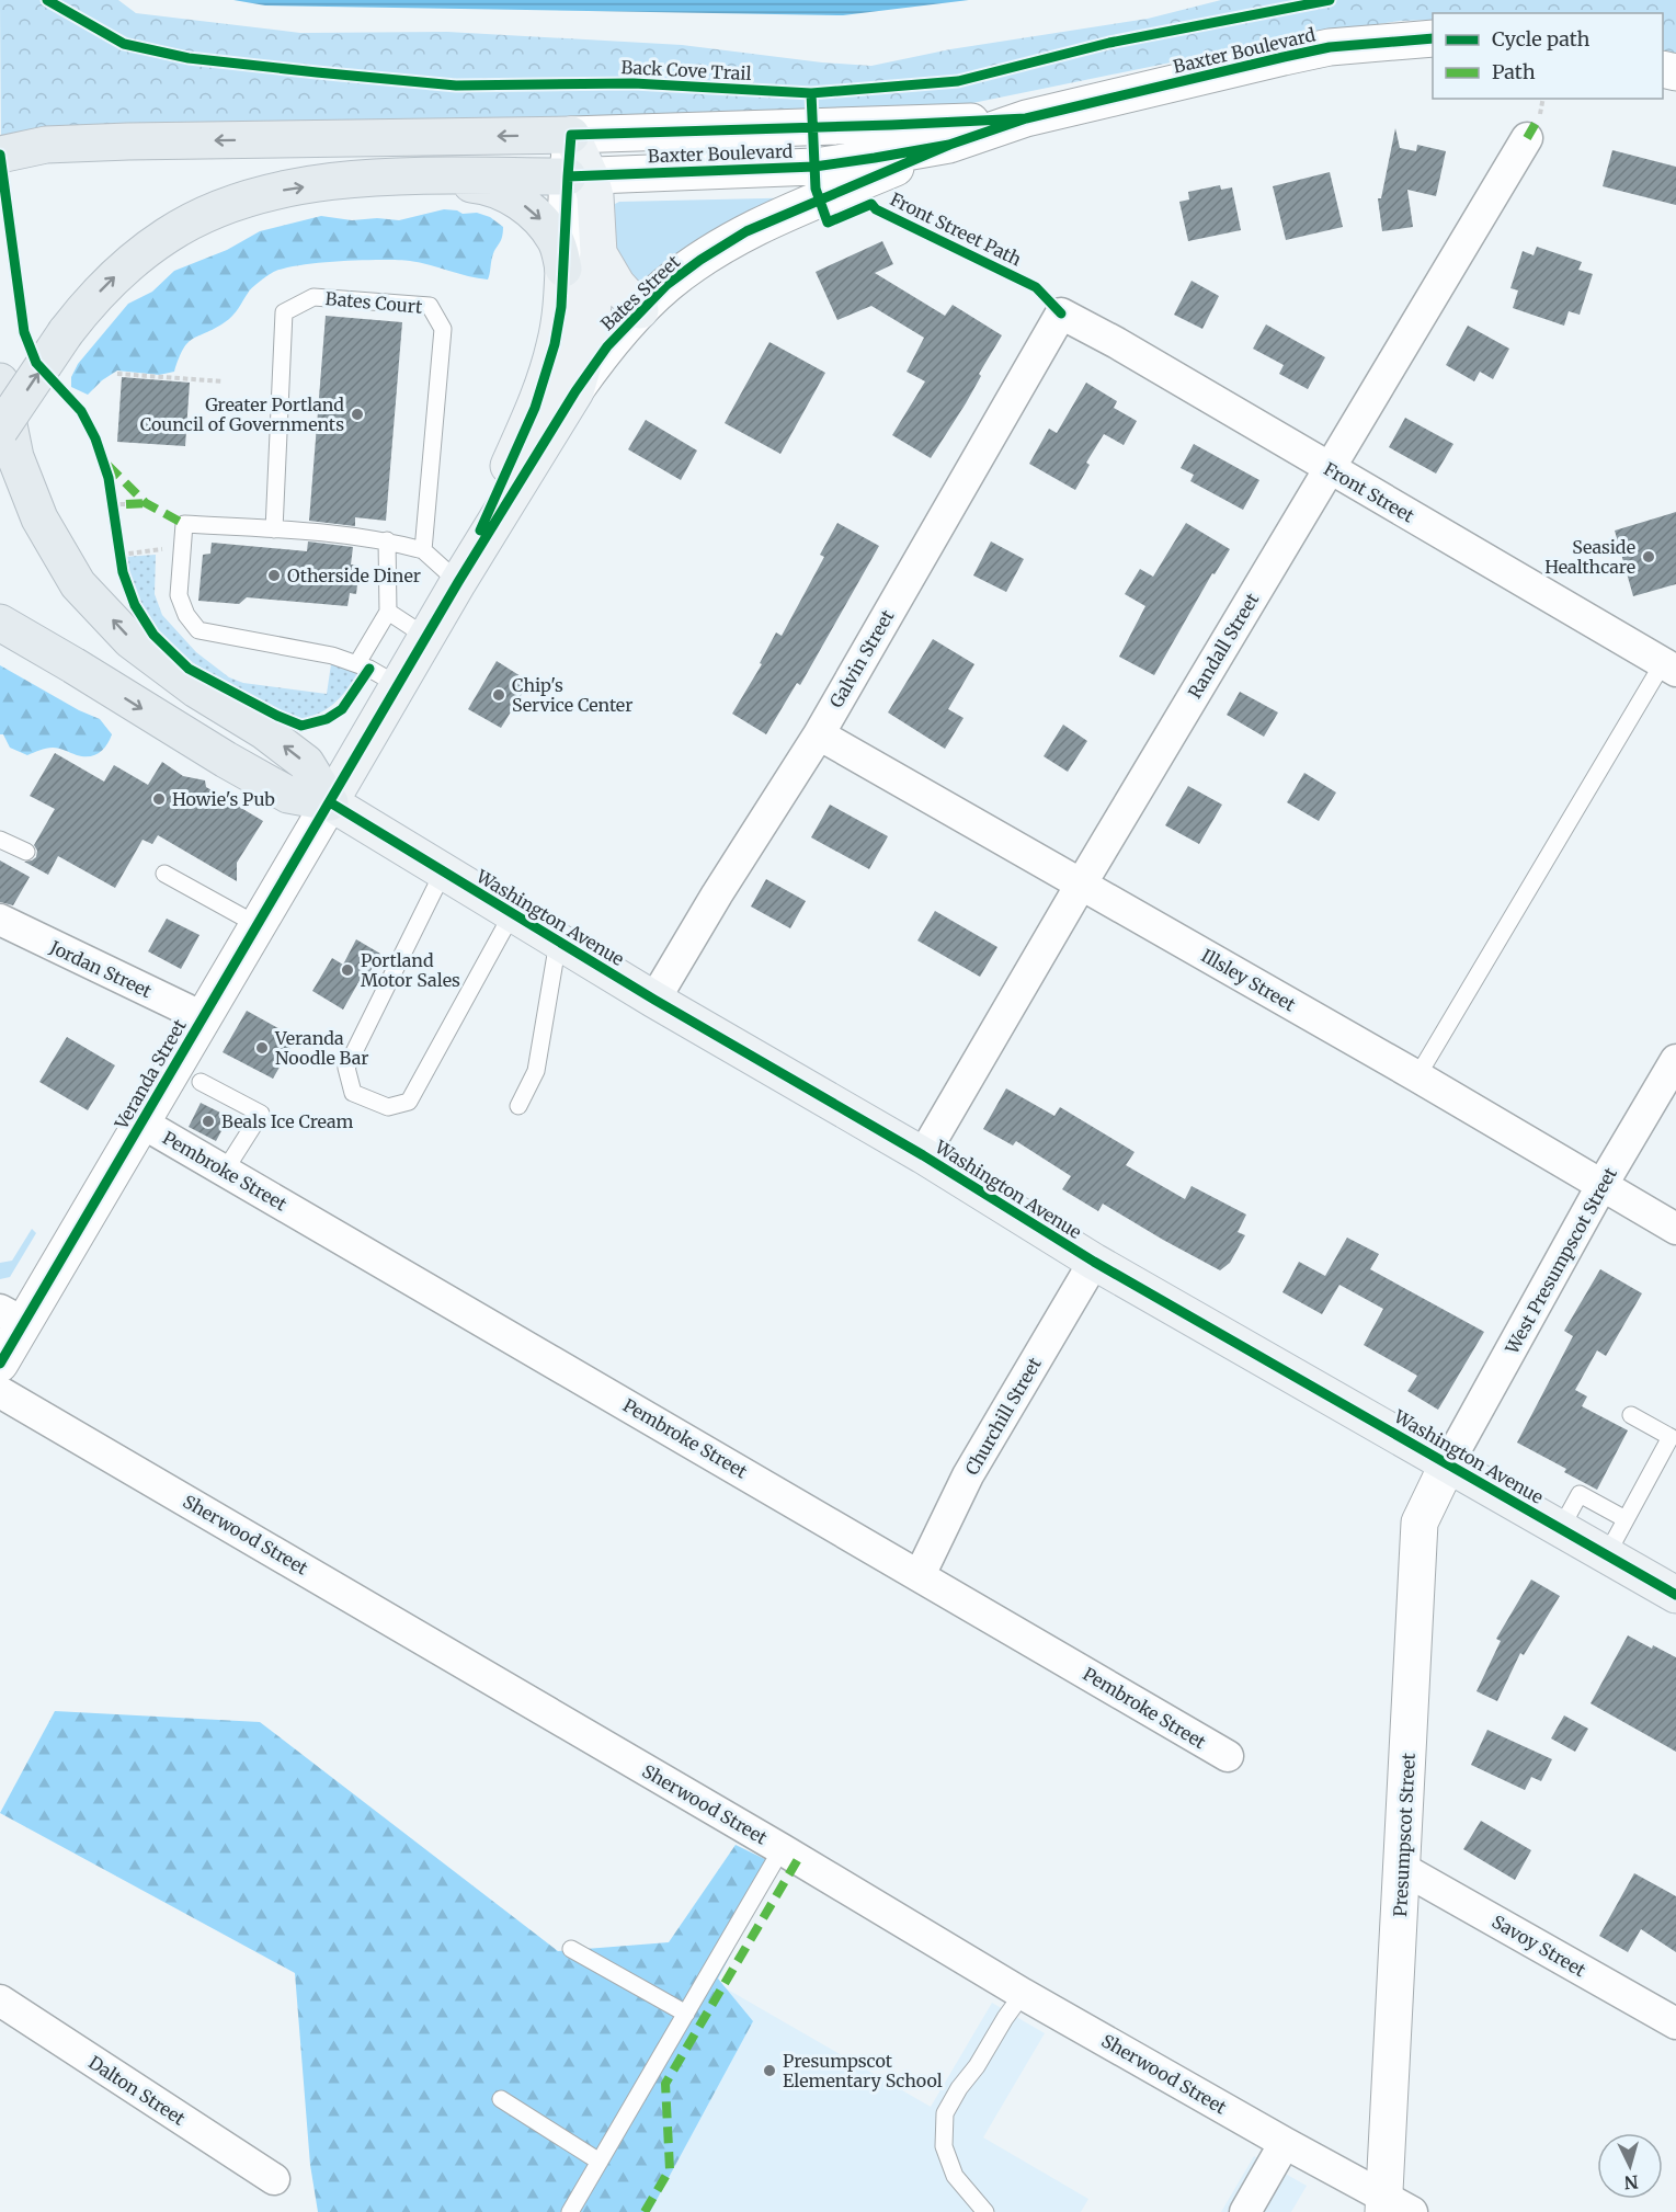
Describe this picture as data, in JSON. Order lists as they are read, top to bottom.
{
  "streets": {
    "main road": ["Bates Street", "Washington Avenue"],
    "street": [
      "Baxter Boulevard",
      "Front Street",
      "Randall Street",
      "Galvin Street",
      "Jordan Street",
      "Illsley Street",
      "Veranda Street",
      "Pembroke Street",
      "West Presumpscot Street",
      "Churchill Street",
      "Sherwood Street",
      "Presumpscot Street",
      "Savoy Street",
      "Dalton Street"
    ],
    "lane": ["Bates Court"],
    "cycle path": ["Back Cove Trail", "Front Street Path"]
  },
  "crossings": [
    ["Baxter Boulevard", "Bates Street"],
    ["Bates Street", "Washington Avenue"],
    ["Bates Street", "Veranda Street"],
    ["Front Street", "Randall Street"],
    ["Front Street", "Galvin Street"],
    ["Randall Street", "Washington Avenue"],
    ["Randall Street", "Illsley Street"],
    ["Galvin Street", "Washington Avenue"],
    ["Galvin Street", "Illsley Street"],
    ["Washington Avenue", "Veranda Street"],
    ["Washington Avenue", "West Presumpscot Street"],
    ["Washington Avenue", "Churchill Street"],
    ["Washington Avenue", "Presumpscot Street"],
    ["Jordan Street", "Veranda Street"],
    ["Illsley Street", "West Presumpscot Street"],
    ["Veranda Street", "Pembroke Street"],
    ["Pembroke Street", "Churchill Street"],
    ["West Presumpscot Street", "Presumpscot Street"],
    ["Sherwood Street", "Presumpscot Street"],
    ["Presumpscot Street", "Savoy Street"]
  ],
  "places": [
    "Greater Portland Council of Governments",
    "Seaside Healthcare",
    "Otherside Diner",
    "Chip's Service Center",
    "Howie's Pub",
    "Portland Motor Sales",
    "Veranda Noodle Bar",
    "Beals Ice Cream",
    "Presumpscot Elementary School"
  ],
  "legend": ["Cycle path", "Path"],
  "north": "bottom"
}
